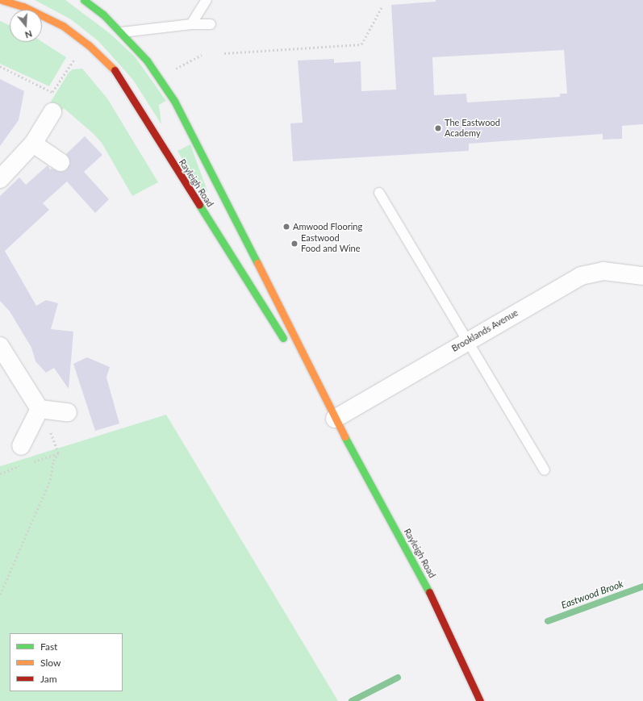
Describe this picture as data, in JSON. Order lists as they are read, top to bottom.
{
  "streets": {
    "main road": ["Rayleigh Road"],
    "street": ["Brooklands Avenue"]
  },
  "crossings": [
    ["Rayleigh Road", "Brooklands Avenue"]
  ],
  "water": ["Eastwood Brook"],
  "places": ["The Eastwood Academy", "Amwood Flooring", "Eastwood Food and Wine"],
  "legend": ["Fast", "Slow", "Jam"],
  "north": "bottom"
}
